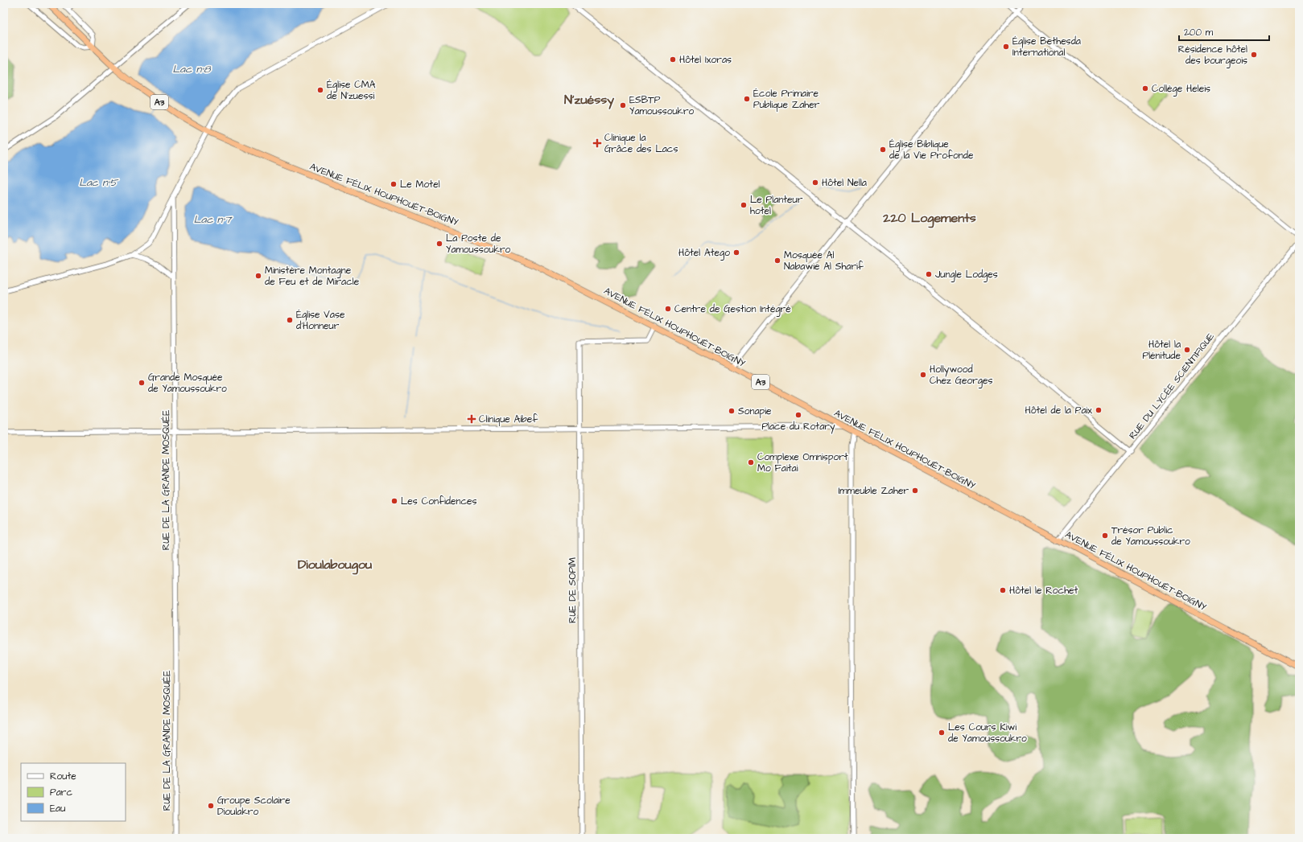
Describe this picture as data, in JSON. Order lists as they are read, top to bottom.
{
  "streets": {
    "highway": ["A3", "AVENUE FÉLIX HOUPHOUËT-BOIGNY"],
    "street": ["RUE DU LYCÉE SCIENTIFIQUE", "RUE DE LA GRANDE MOSQUÉE", "RUE DE SOPIM"]
  },
  "crossings": [
    ["AVENUE FÉLIX HOUPHOUËT-BOIGNY", "RUE DU LYCÉE SCIENTIFIQUE"],
    ["AVENUE FÉLIX HOUPHOUËT-BOIGNY", "RUE DE LA GRANDE MOSQUÉE"],
    ["AVENUE FÉLIX HOUPHOUËT-BOIGNY", "RUE DE SOPIM"]
  ],
  "districts": ["N'zuéssy", "220 Logements", "Dioulabougou"],
  "water": ["Lac n°8", "Lac n°5", "Lac n°7"],
  "places": {
    "other": [
      "Église Bethesda International",
      "Résidence hôtel des bourgeois",
      "Hôtel Ixoras",
      "Collège Heleis",
      "Église CMA de N’zuessi",
      "École Primaire Publique Zaher",
      "ESBTP Yamoussoukro",
      "Église Biblique de la Vie Profonde",
      "Hôtel Nella",
      "Le Motel",
      "Le Planteur hotel",
      "La Poste de Yamoussoukro",
      "Hôtel Atego",
      "Mosquée Al Nabawie Al Sharif",
      "Jungle Lodges",
      "Ministère Montagne de Feu et de Miracle",
      "Centre de Gestion Intégré",
      "Église Vase d'Honneur",
      "Hôtel la Plénitude",
      "Hollywood Chez Georges",
      "Grande Mosquée de Yamoussoukro",
      "Hôtel de la Paix",
      "Sonapie",
      "Place du Rotary",
      "Complexe Omnisport Mo Faitai",
      "Immeuble Zaher",
      "Les Confidences",
      "Trésor Public de Yamoussoukro",
      "Hôtel le Rochet",
      "Les Cours Kiwi de Yamoussoukro",
      "Groupe Scolaire Dioulakro"
    ],
    "health": ["Clinique la Grâce des Lacs", "Clinique Aibef"]
  },
  "legend": ["Route", "Parc", "Eau"],
  "scale_bar": "200 m"
}
